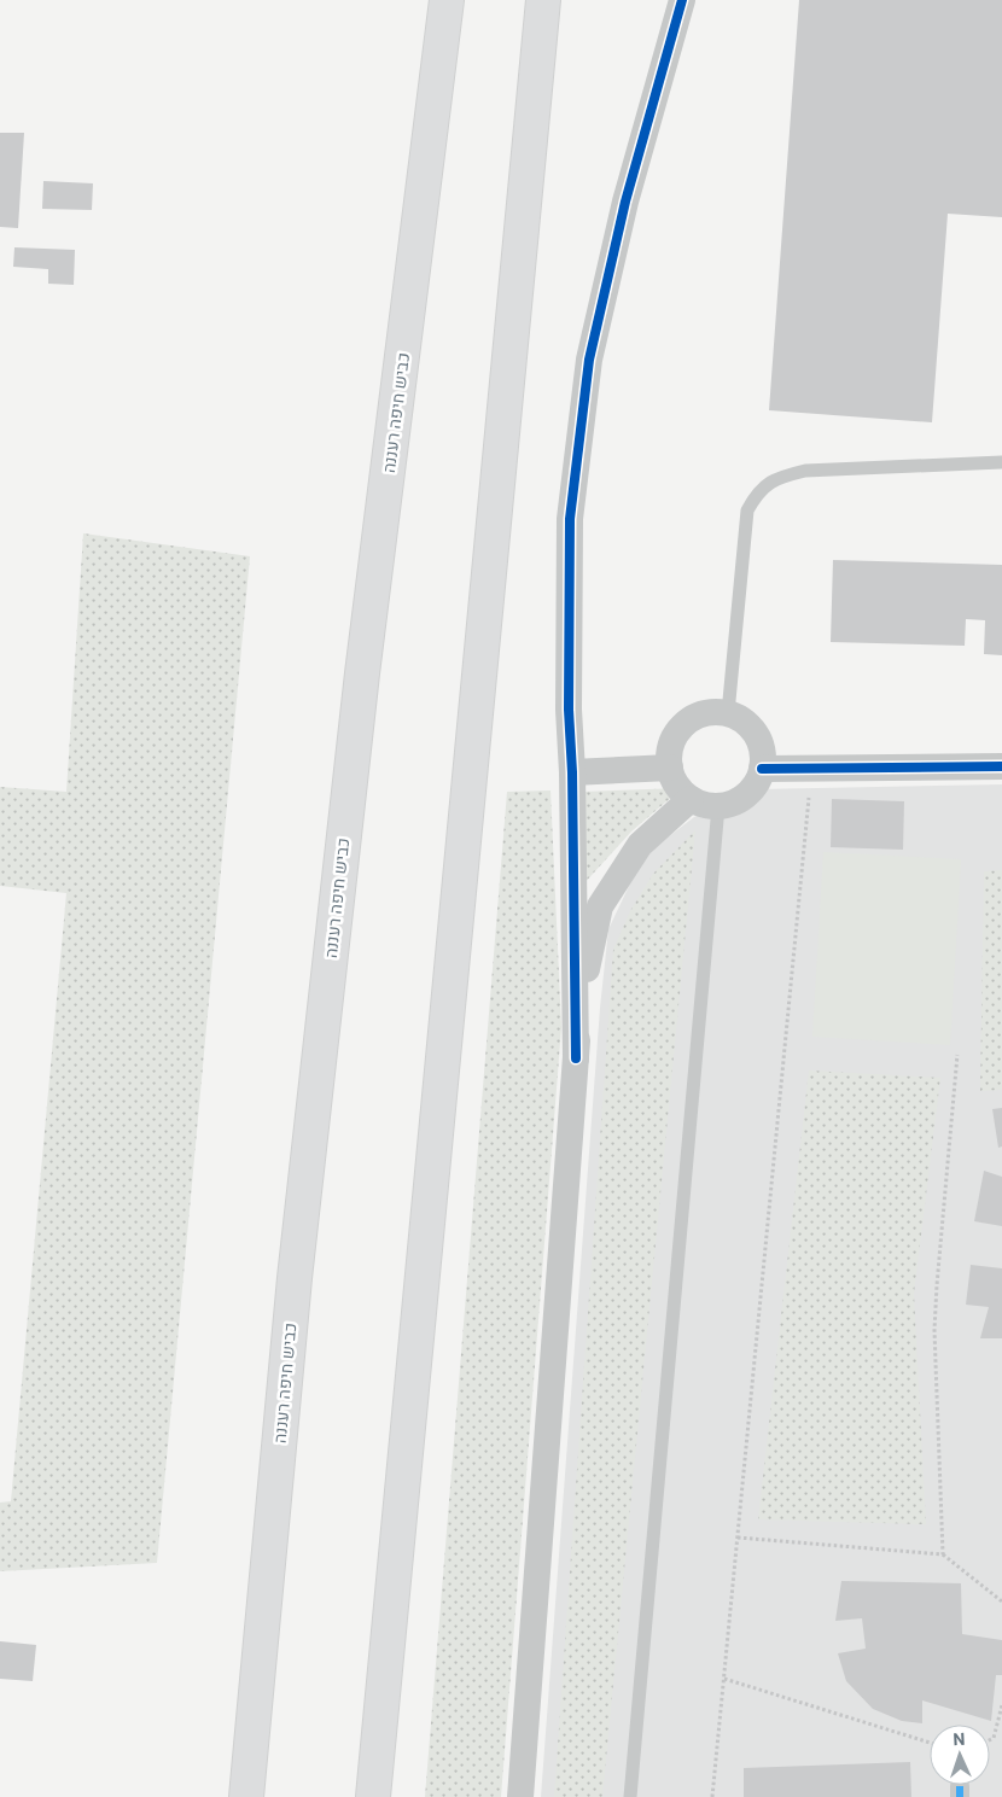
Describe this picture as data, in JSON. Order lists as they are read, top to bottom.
{
  "streets": {
    "highway": ["כביש חיפה רעננה"]
  },
  "north": "top"
}
